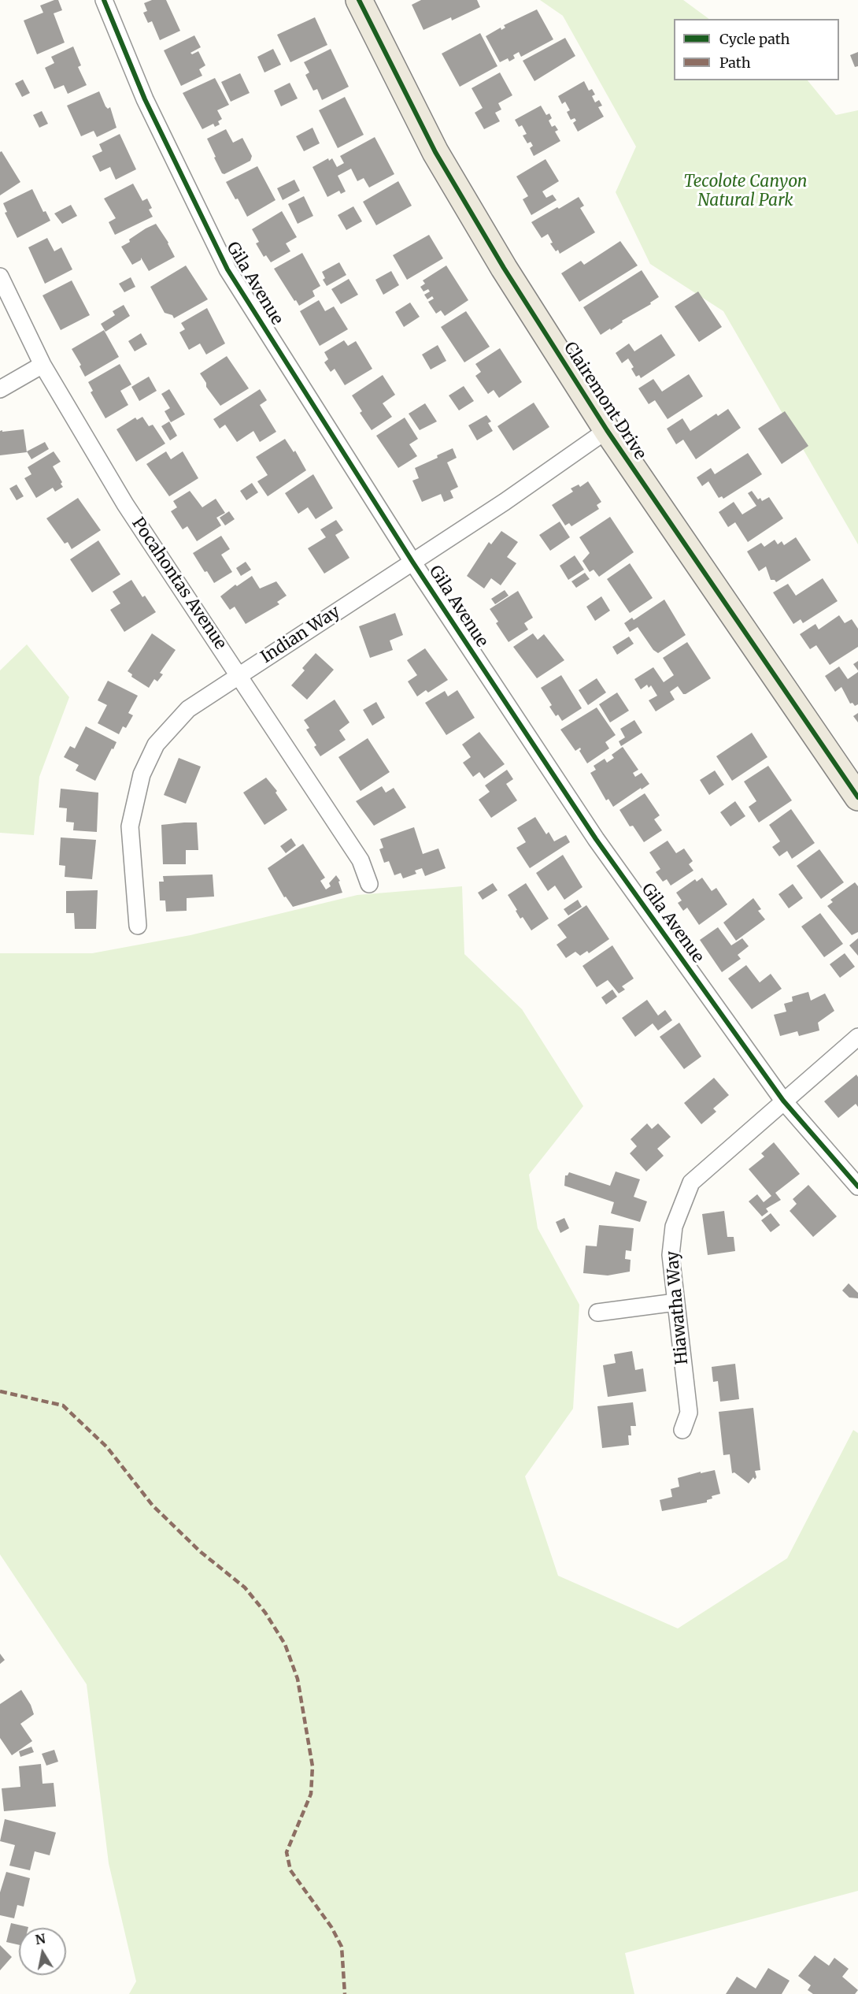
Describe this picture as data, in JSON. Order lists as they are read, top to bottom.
{
  "streets": {
    "main road": ["Clairemont Drive"],
    "street": [
      "Gila Avenue",
      "Pocahontas Avenue",
      "Indian Way",
      "Hiawatha Way"
    ]
  },
  "crossings": [
    ["Gila Avenue", "Indian Way"],
    ["Gila Avenue", "Hiawatha Way"],
    ["Clairemont Drive", "Indian Way"],
    ["Pocahontas Avenue", "Indian Way"]
  ],
  "parks": ["Tecolote Canyon Natural Park"],
  "legend": ["Cycle path", "Path"],
  "north": "top"
}
